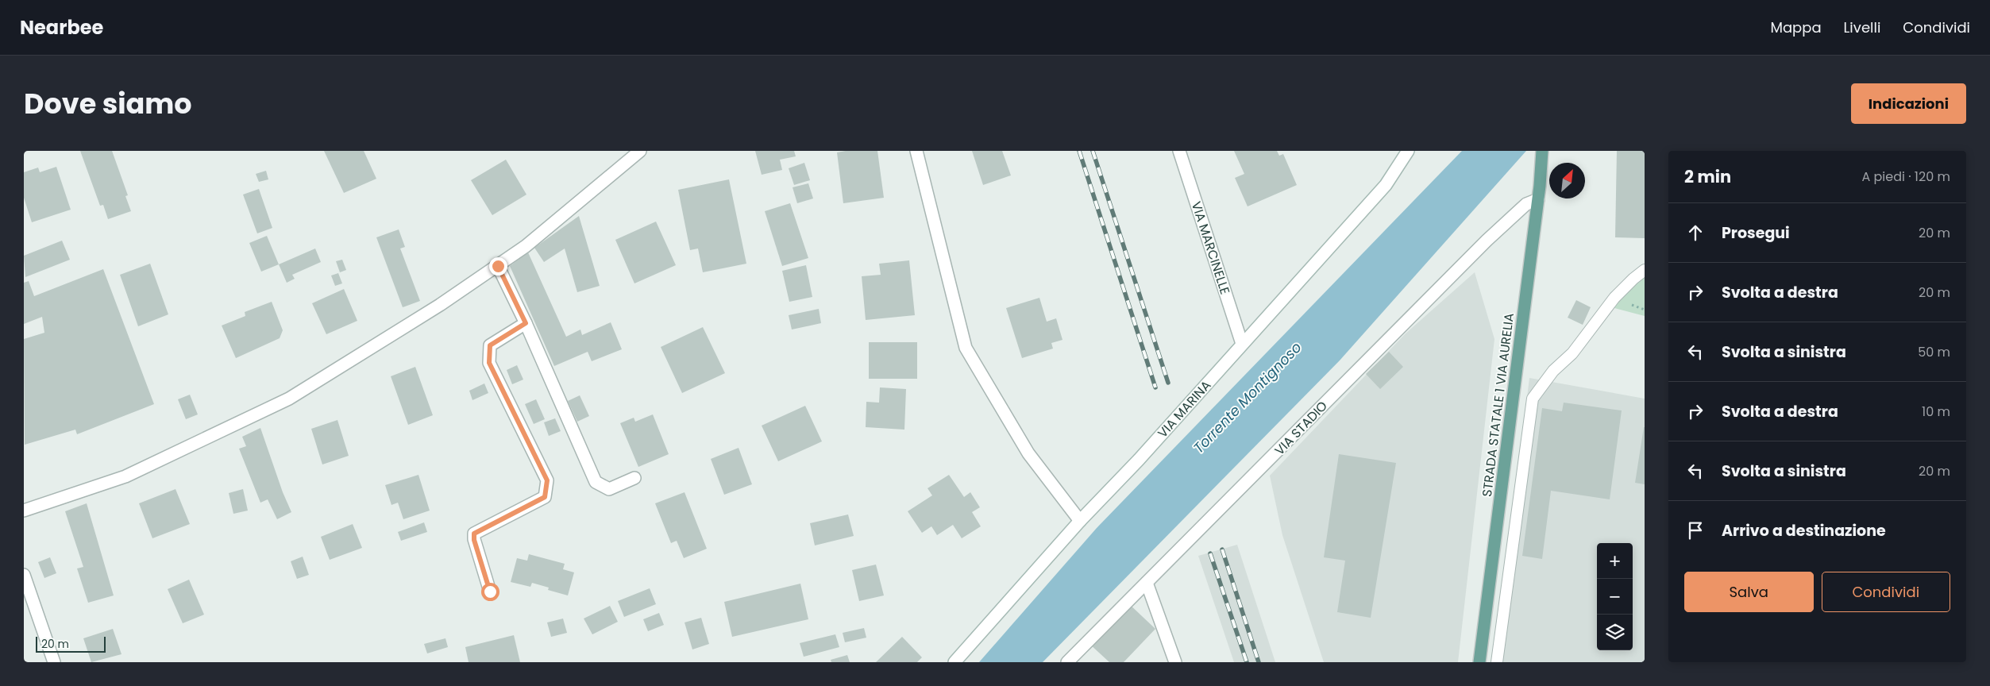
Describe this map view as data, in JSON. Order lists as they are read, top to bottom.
{
  "streets": {
    "main road": ["STRADA STATALE 1 VIA AURELIA"],
    "street": ["VIA MARCINELLE", "VIA MARINA", "VIA STADIO"]
  },
  "crossings": [
    ["VIA MARCINELLE", "VIA MARINA"],
    ["STRADA STATALE 1 VIA AURELIA", "VIA STADIO"]
  ],
  "water": ["Torrente Montignoso"],
  "scale_bar": "20 m",
  "north": "top right",
  "page": {
    "header": "Nearbee",
    "nav": ["Mappa", "Livelli", "Condividi"],
    "title": "Dove siamo",
    "buttons": [
      "Indicazioni",
      ["Salva", "Condividi"]
    ],
    "heading": ["2 min", "A piedi · 120 m"],
    "list": [
      ["Prosegui", "20 m"],
      ["Svolta a destra", "20 m"],
      ["Svolta a sinistra", "50 m"],
      ["Svolta a destra", "10 m"],
      ["Svolta a sinistra", "20 m"],
      "Arrivo a destinazione"
    ],
    "map_buttons": ["+", "−"],
    "scale": "20 m"
  }
}
